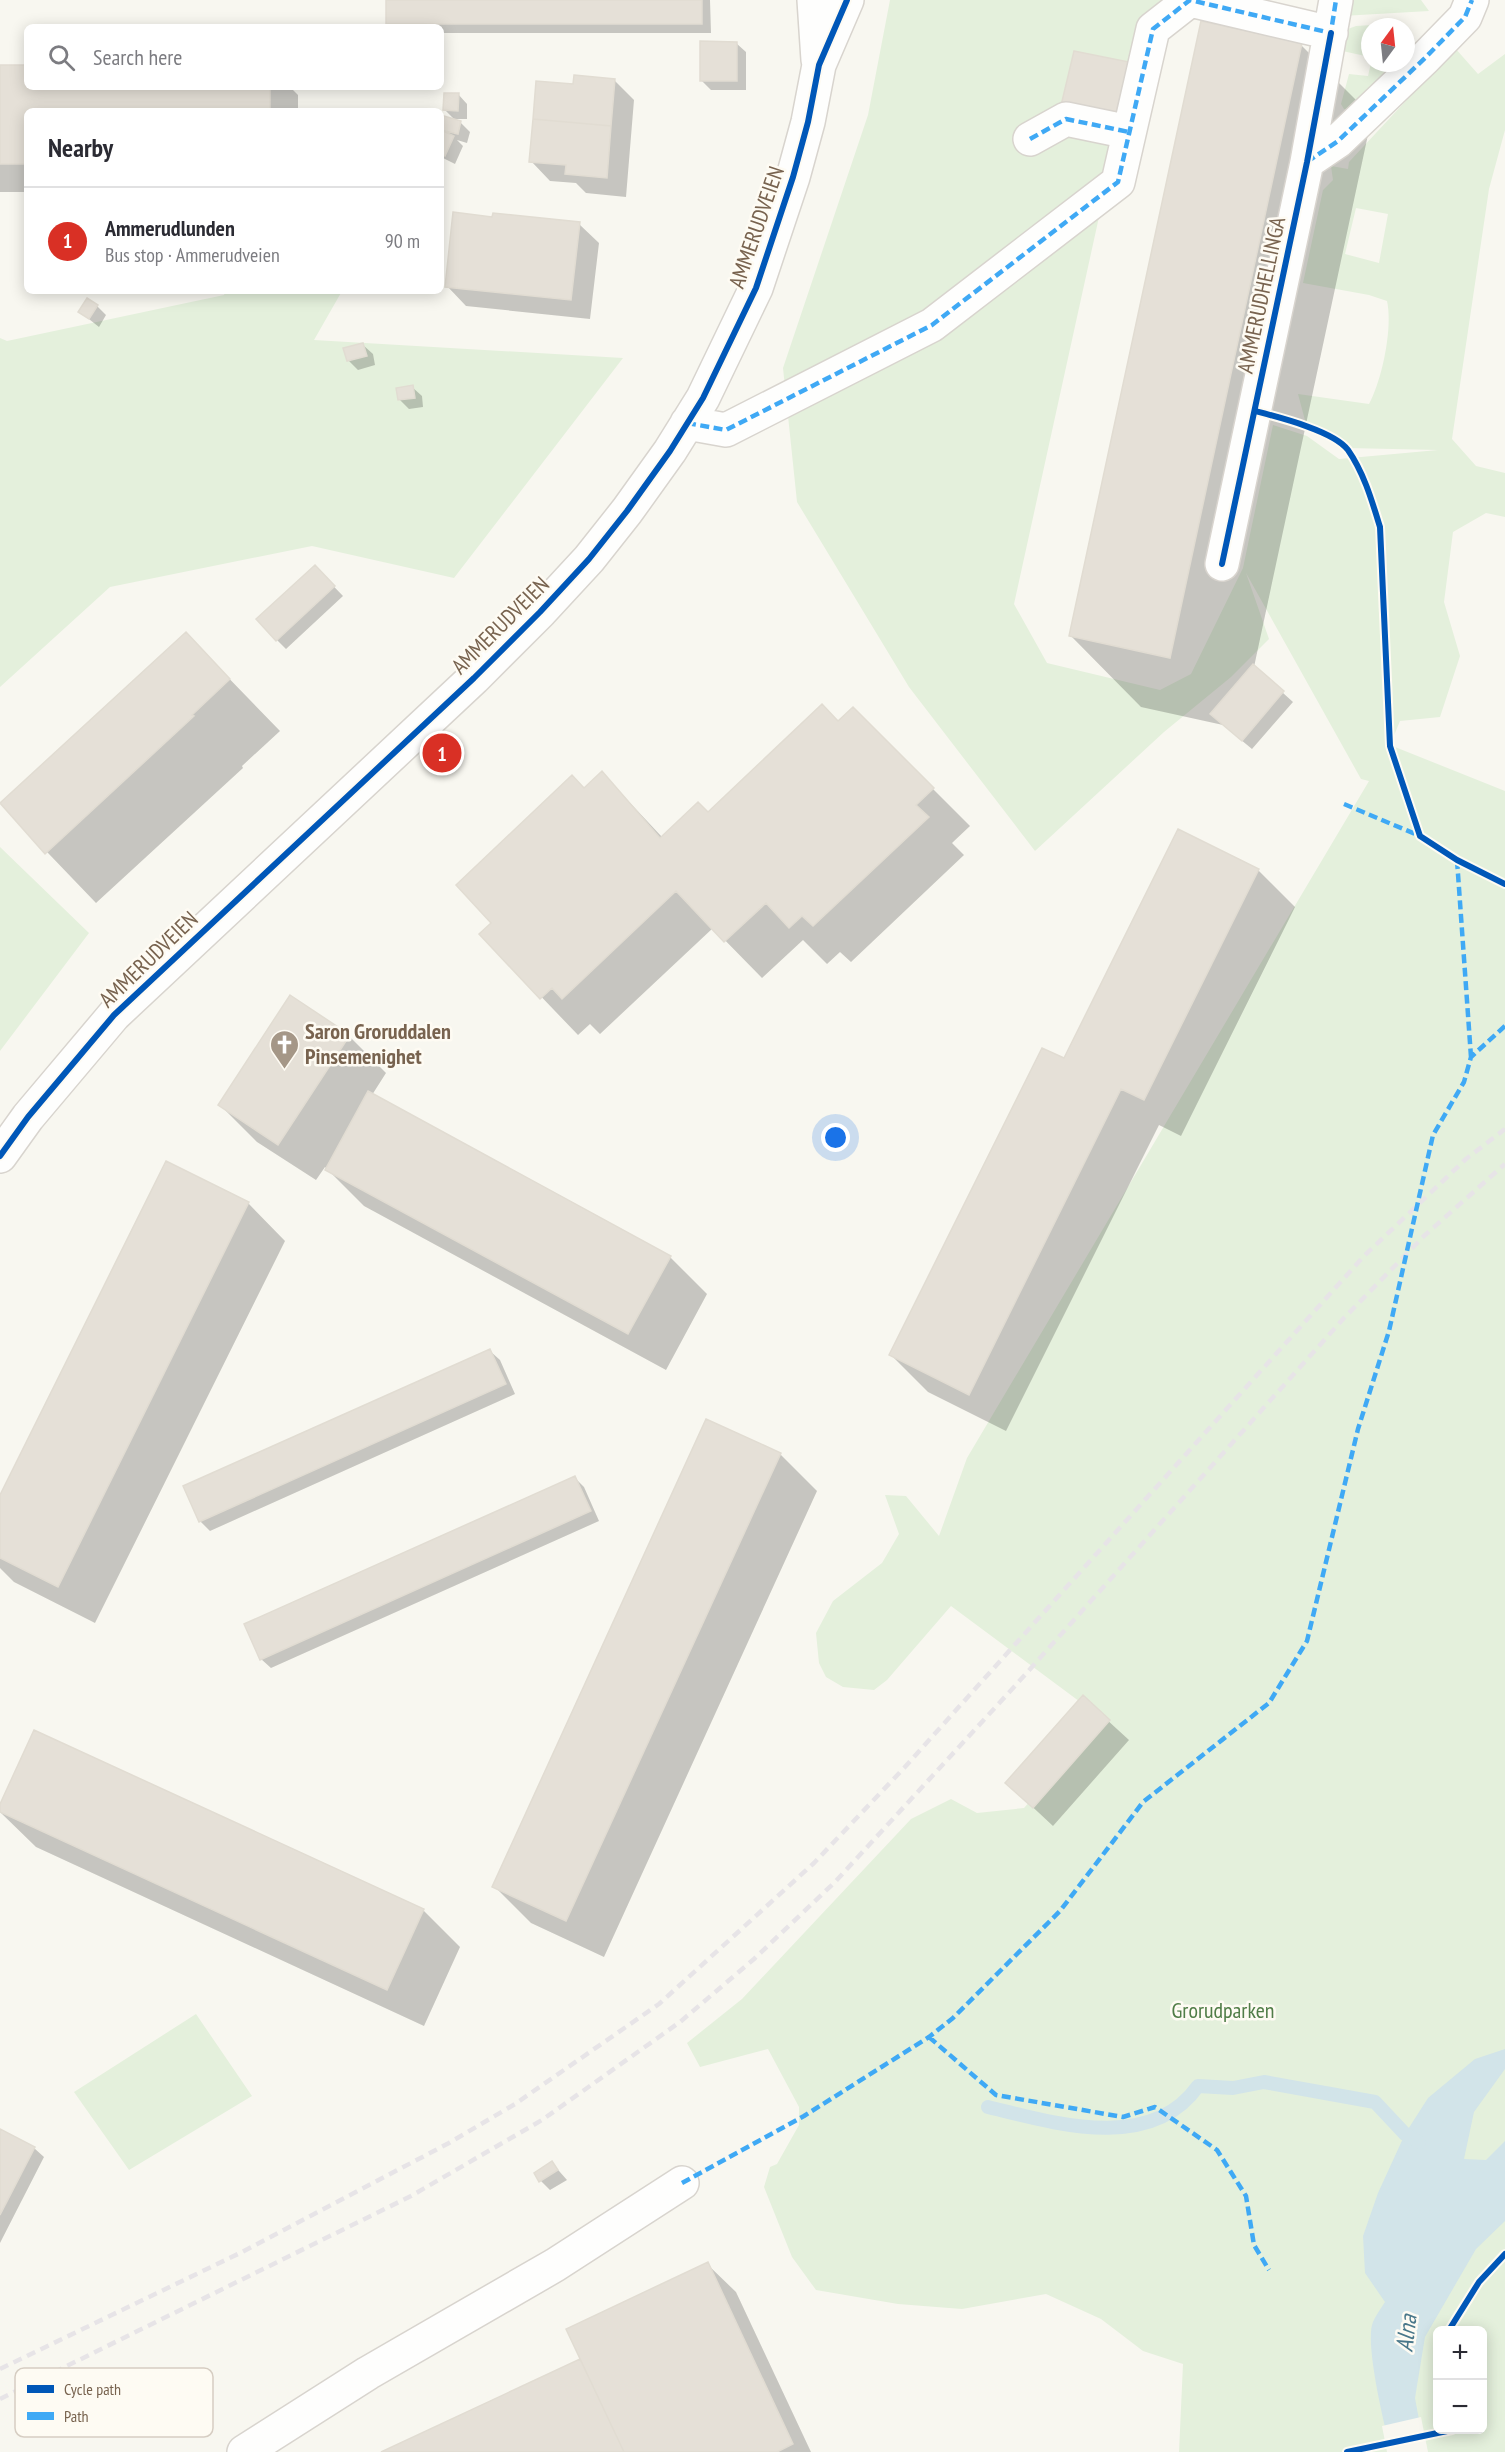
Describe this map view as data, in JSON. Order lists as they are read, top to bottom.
{
  "streets": {
    "street": ["AMMERUDVEIEN", "AMMERUDHELLINGA"]
  },
  "water": ["Alna"],
  "parks": ["Grorudparken"],
  "places": {
    "church": ["Saron Groruddalen Pinsemenighet"]
  },
  "legend": ["Cycle path", "Path"],
  "north": "top",
  "page": {
    "search": "Search here",
    "heading": "Nearby",
    "list": [
      {
        "mark": "1",
        "name": "Ammerudlunden",
        "note": "Bus stop · Ammerudveien",
        "value": "90 m"
      }
    ],
    "pins": "1",
    "map_buttons": ["+", "−"]
  }
}
